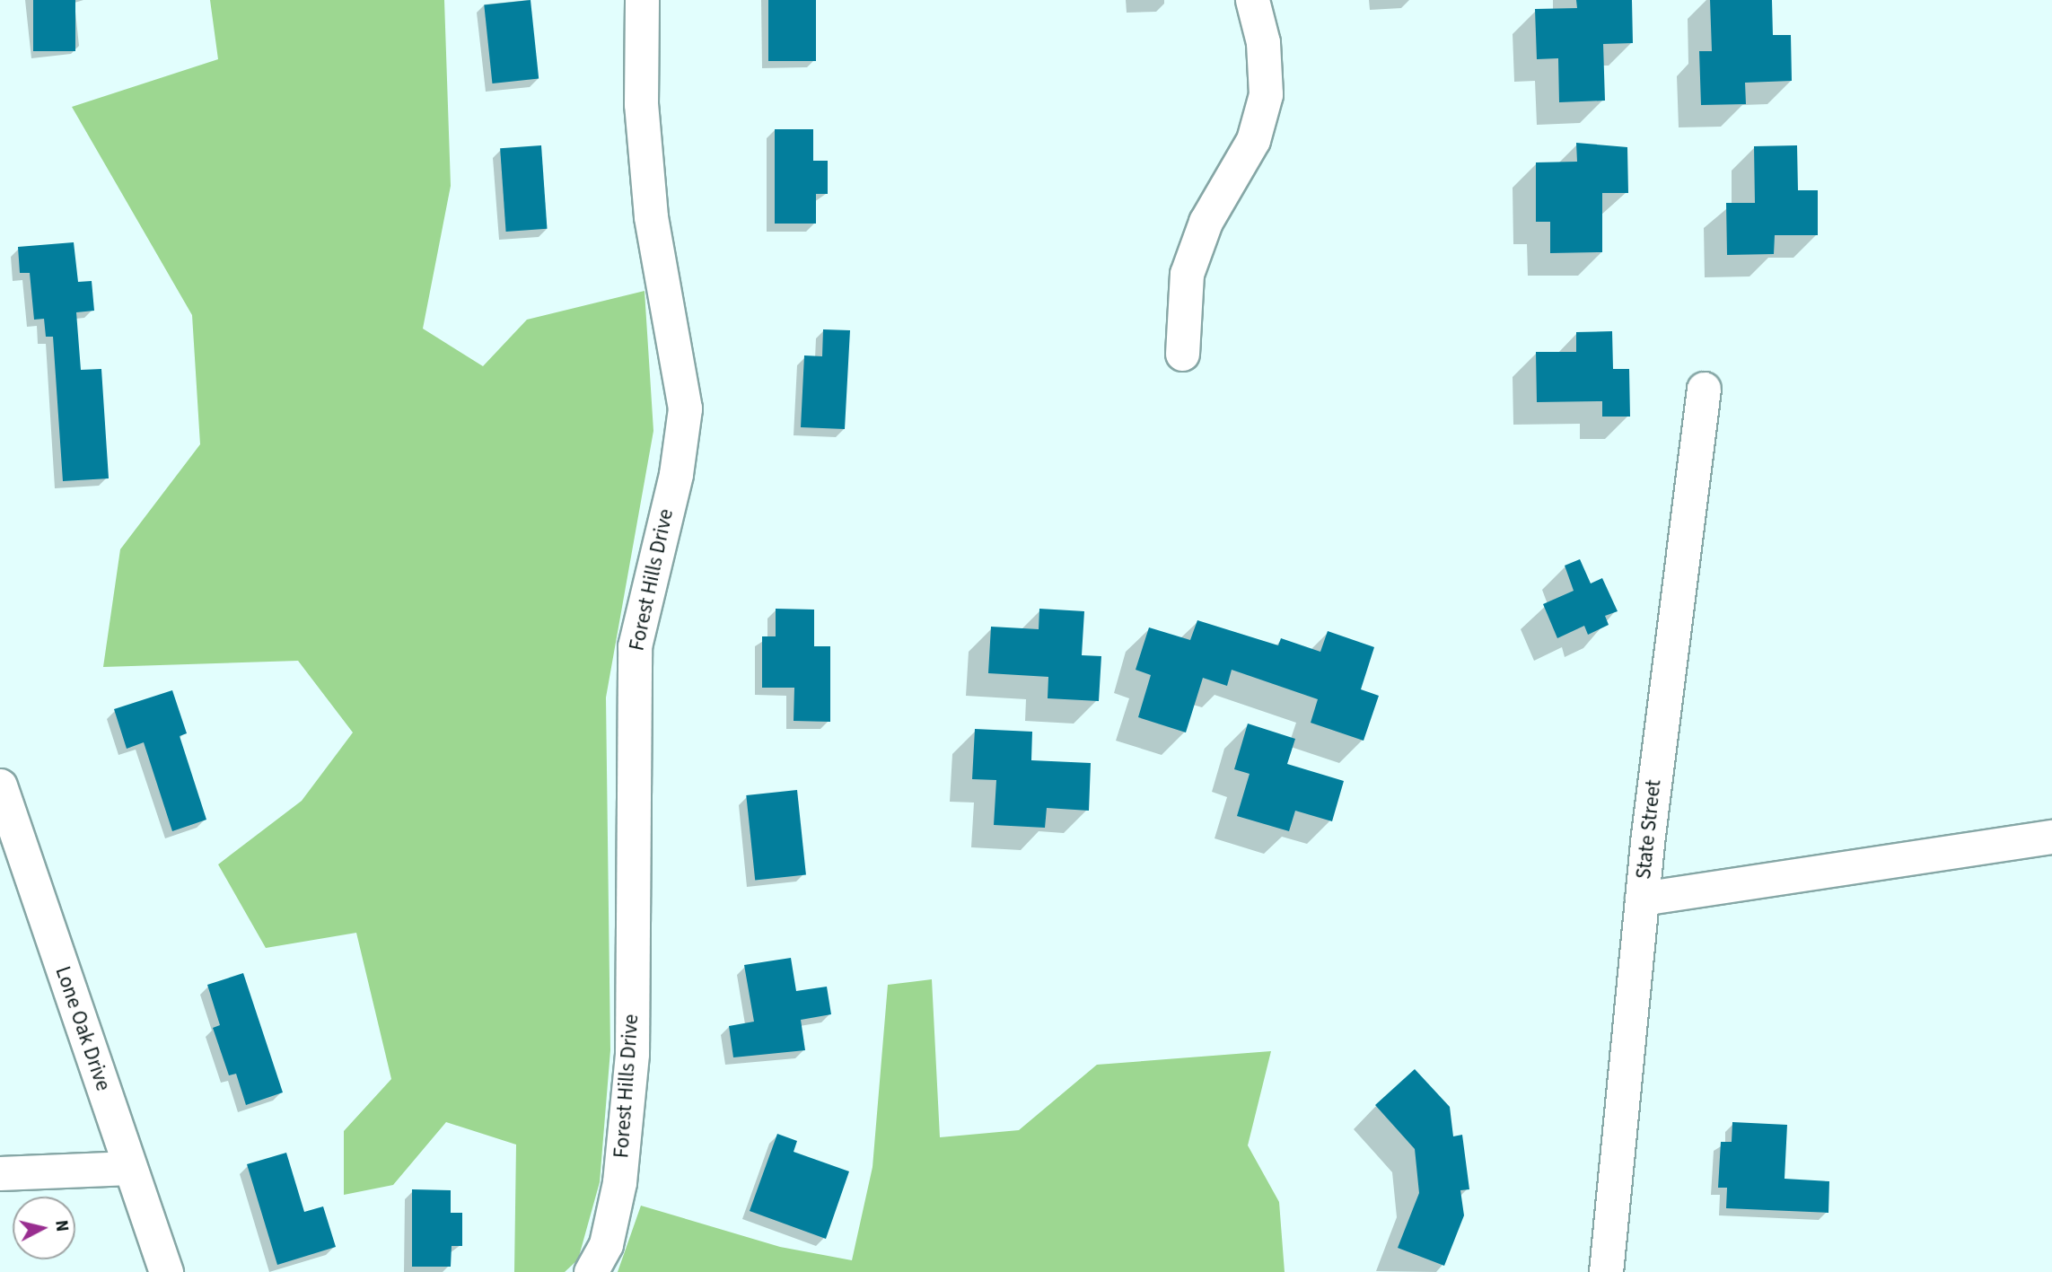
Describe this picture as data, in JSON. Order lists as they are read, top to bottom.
{
  "streets": {
    "street": ["Forest Hills Drive", "State Street", "Lone Oak Drive"]
  },
  "north": "right"
}
